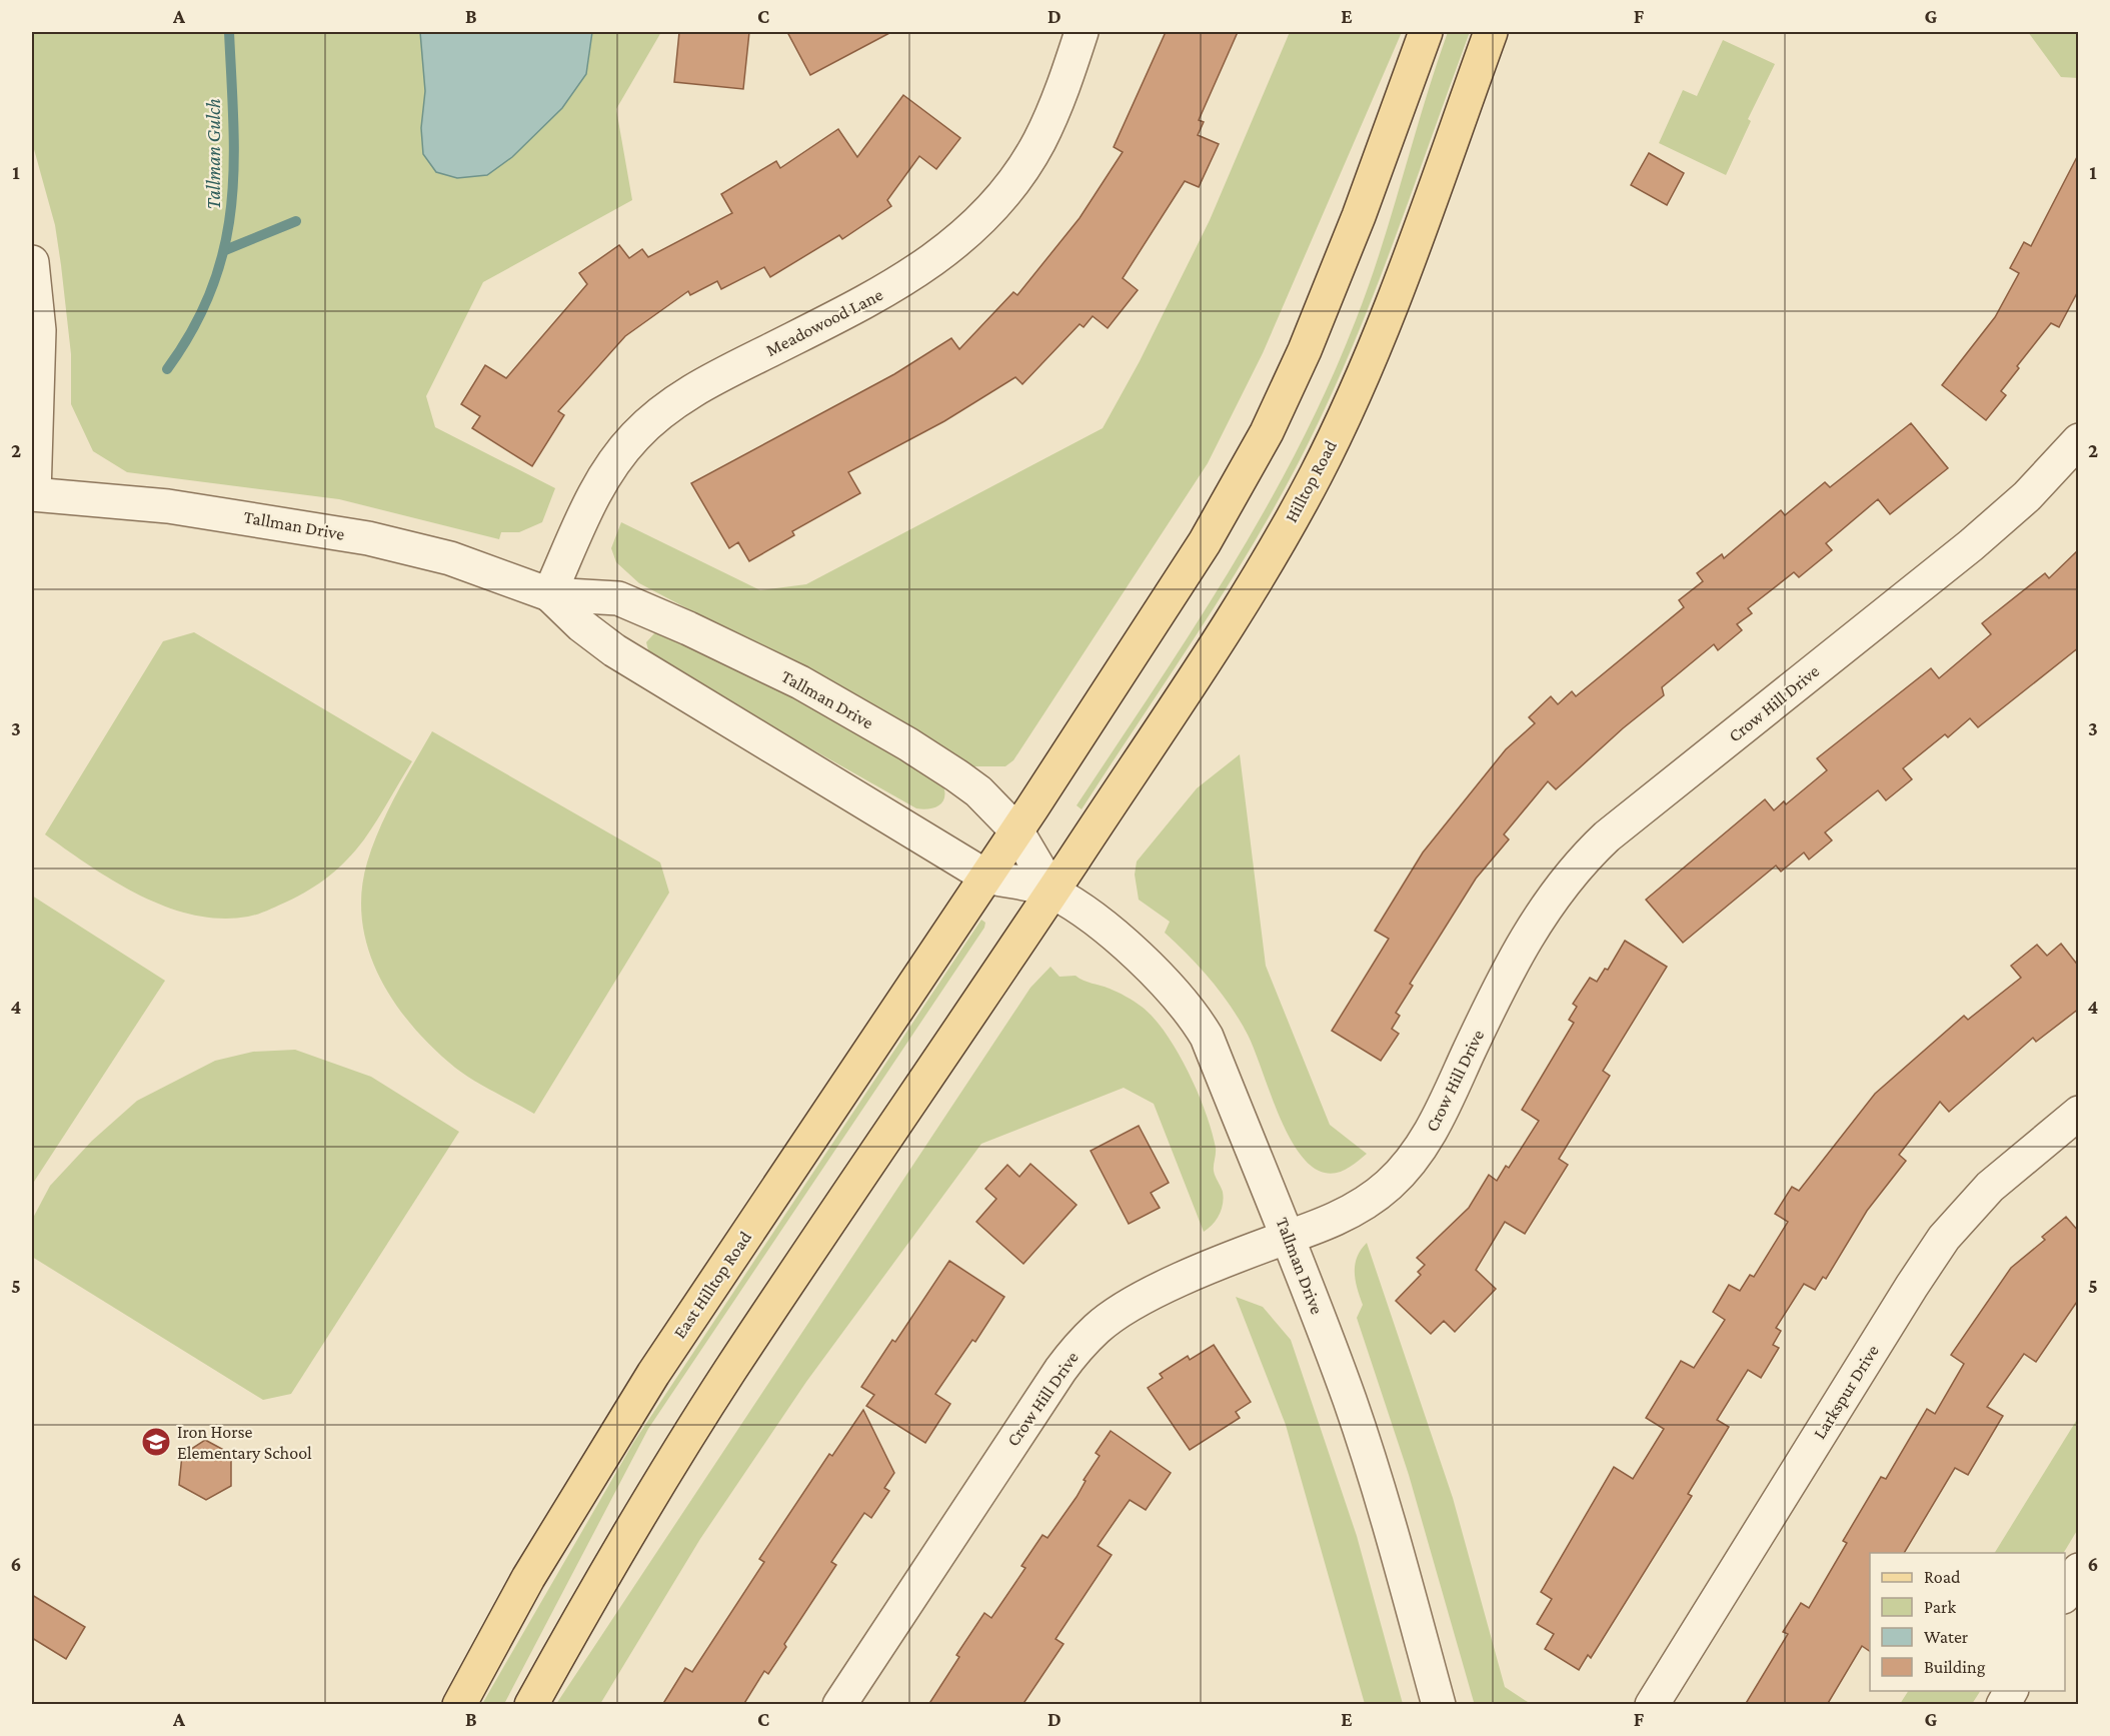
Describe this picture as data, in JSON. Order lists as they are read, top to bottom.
{
  "streets": {
    "main road": ["Hilltop Road", "East Hilltop Road"],
    "street": [
      "Meadowood Lane",
      "Tallman Drive",
      "Crow Hill Drive",
      "Larkspur Drive"
    ]
  },
  "crossings": [
    ["Meadowood Lane", "Tallman Drive"],
    ["Hilltop Road", "Tallman Drive"],
    ["Tallman Drive", "Crow Hill Drive"],
    ["Tallman Drive", "East Hilltop Road"]
  ],
  "water": ["Tallman Gulch"],
  "places": {
    "school or university": ["Iron Horse Elementary School"]
  },
  "legend": [
    "Road",
    "Park",
    "Water",
    "Building"
  ],
  "grid": {
    "columns": [
      "A",
      "B",
      "C",
      "D",
      "E",
      "F",
      "G"
    ],
    "rows": [
      "1",
      "2",
      "3",
      "4",
      "5",
      "6"
    ]
  }
}
